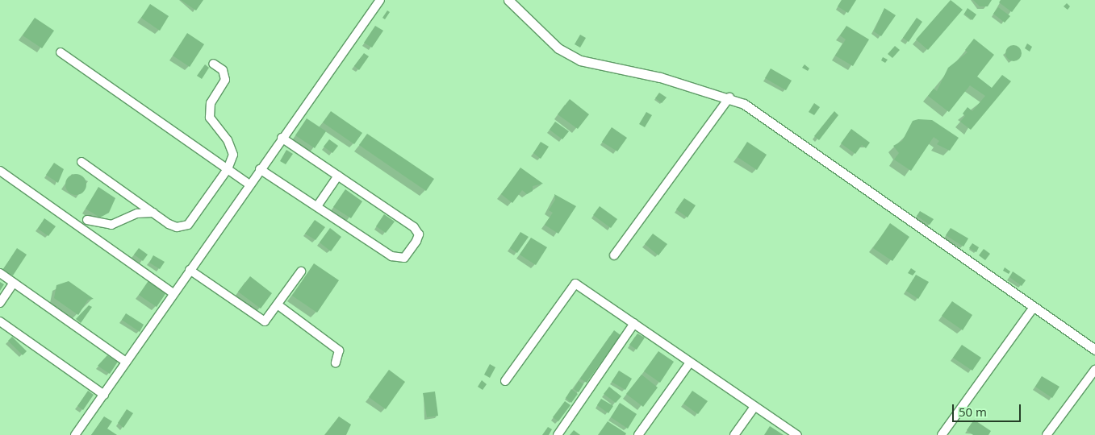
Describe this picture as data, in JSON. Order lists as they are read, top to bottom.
{
  "scale_bar": "50 m"
}
